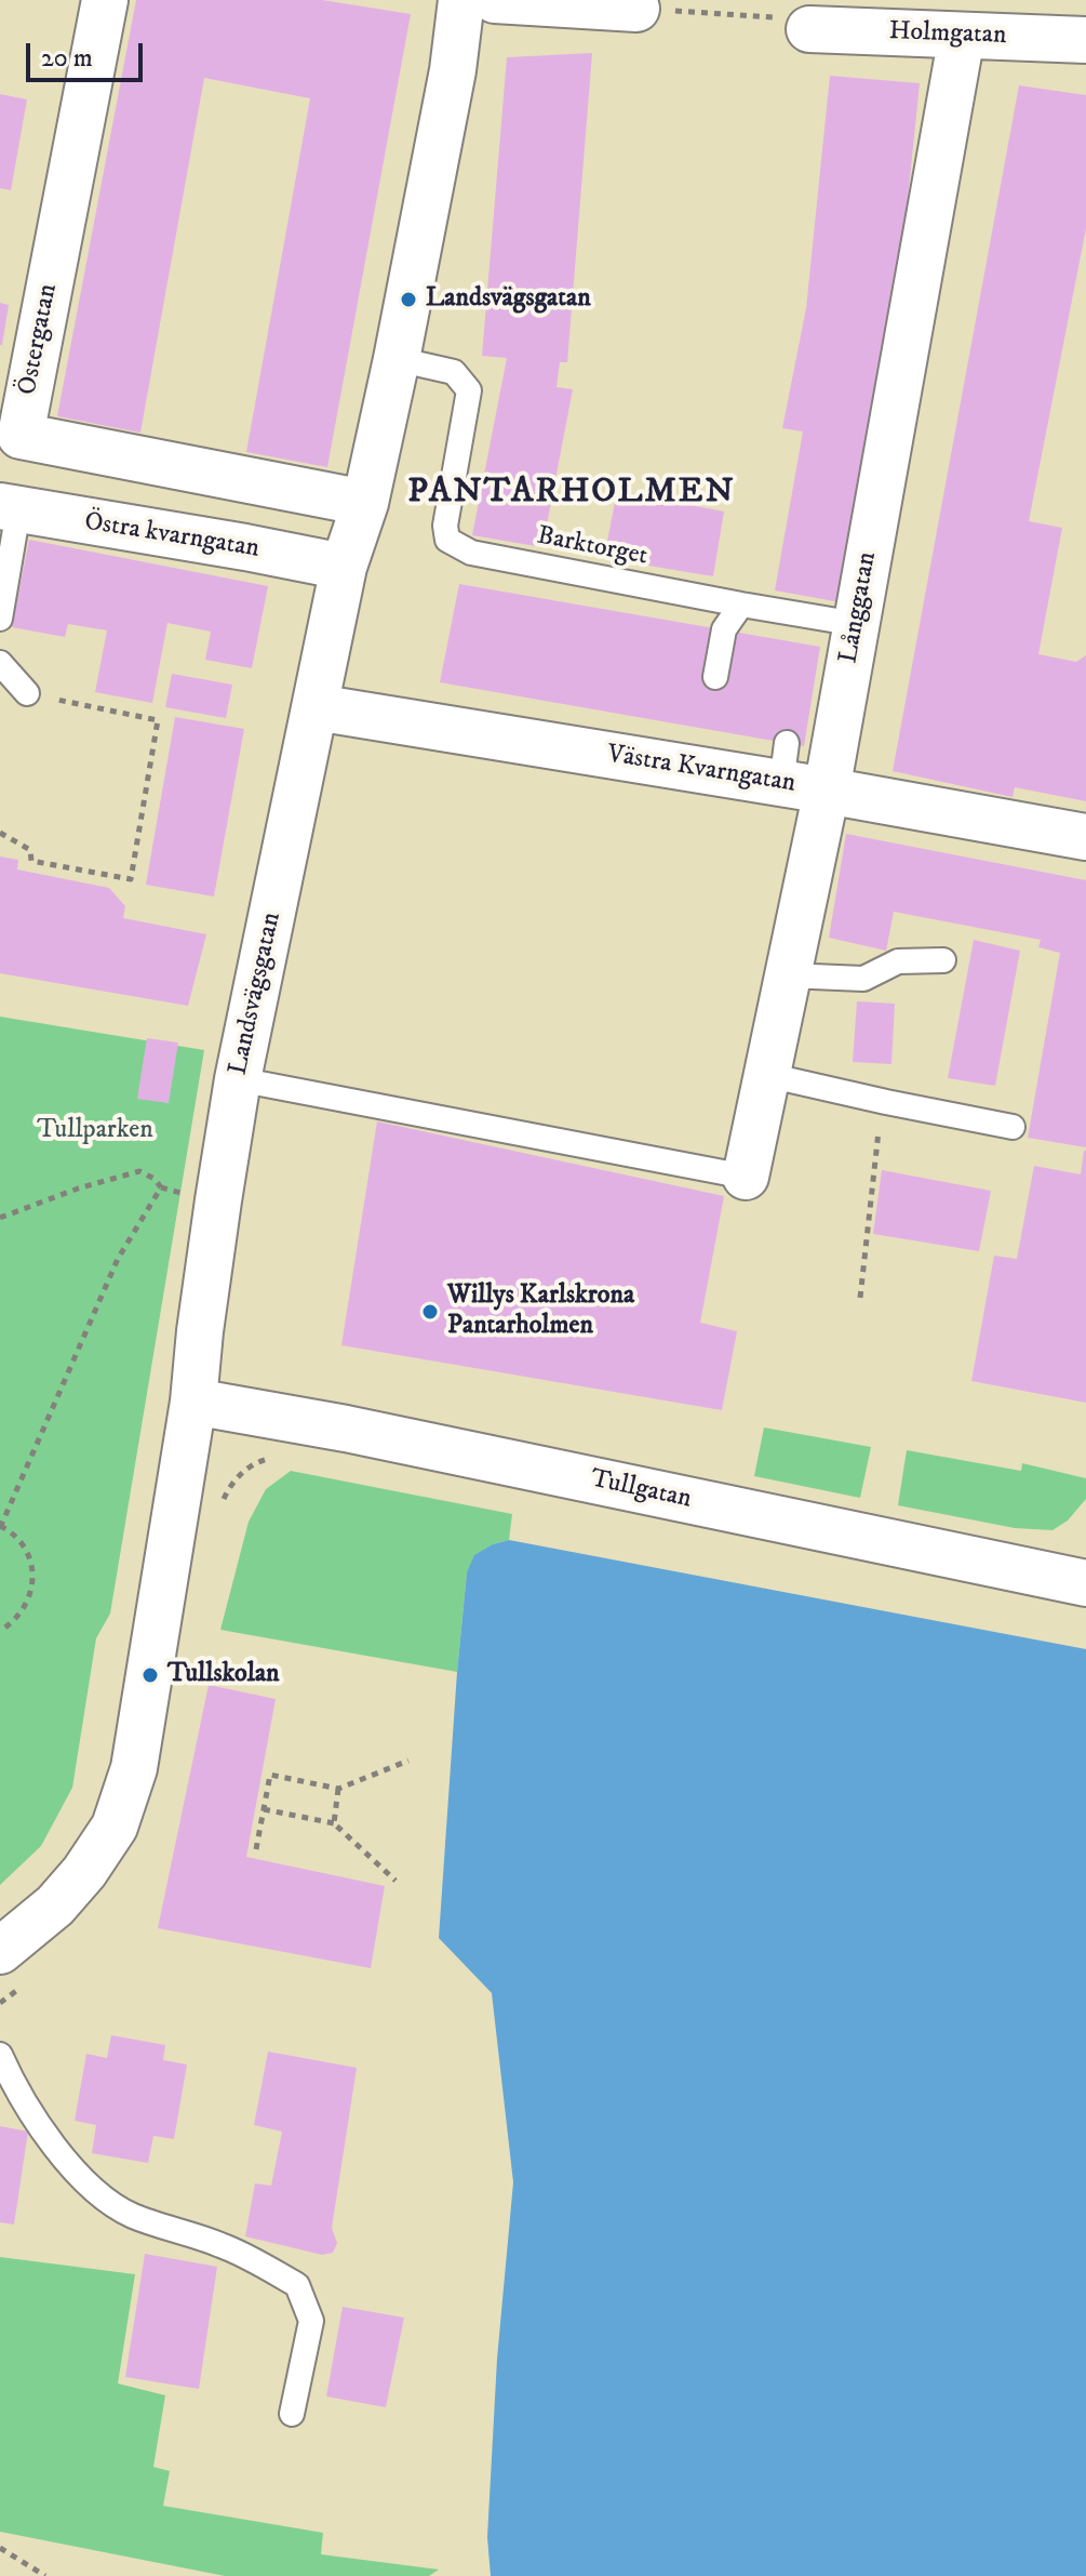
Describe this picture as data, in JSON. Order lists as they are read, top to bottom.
{
  "streets": {
    "street": [
      "Holmgatan",
      "Östergatan",
      "Östra kvarngatan",
      "Långgatan",
      "Västra Kvarngatan",
      "Landsvägsgatan",
      "Tullgatan"
    ],
    "lane": ["Barktorget"]
  },
  "crossings": [
    ["Holmgatan", "Långgatan"],
    ["Östergatan", "Landsvägsgatan"],
    ["Östra kvarngatan", "Landsvägsgatan"],
    ["Barktorget", "Långgatan"],
    ["Barktorget", "Landsvägsgatan"],
    ["Långgatan", "Västra Kvarngatan"],
    ["Västra Kvarngatan", "Landsvägsgatan"],
    ["Landsvägsgatan", "Tullgatan"]
  ],
  "districts": ["PANTARHOLMEN"],
  "parks": ["Tullparken"],
  "places": ["Landsvägsgatan", "Willys Karlskrona Pantarholmen", "Tullskolan"],
  "scale_bar": "20 m"
}
